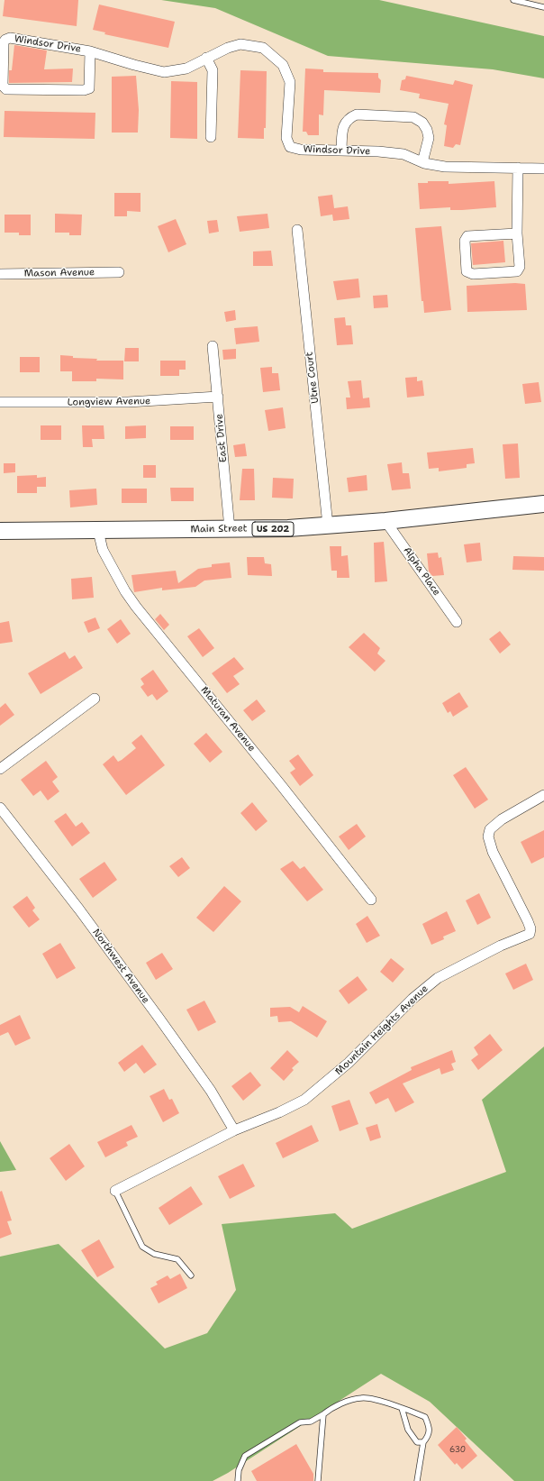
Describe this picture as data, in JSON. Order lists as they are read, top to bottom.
{
  "streets": {
    "main road": ["Main Street", "US 202"],
    "street": [
      "Windsor Drive",
      "Mason Avenue",
      "Utne Court",
      "Longview Avenue",
      "East Drive",
      "Alpha Place",
      "Maturan Avenue",
      "Northwest Avenue",
      "Mountain Heights Avenue"
    ]
  },
  "crossings": [
    ["Utne Court", "Main Street"],
    ["Longview Avenue", "East Drive"],
    ["East Drive", "Main Street"],
    ["Main Street", "Alpha Place"],
    ["Main Street", "Maturan Avenue"],
    ["Northwest Avenue", "Mountain Heights Avenue"]
  ],
  "house_numbers": ["630"]
}
